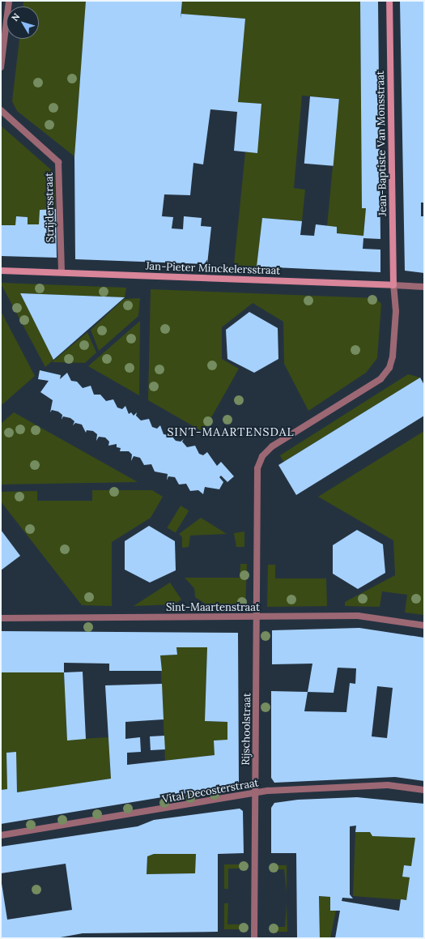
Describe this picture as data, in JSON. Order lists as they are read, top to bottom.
{
  "streets": {
    "street": [
      "Jean-Baptiste Van Monsstraat",
      "Strijdersstraat",
      "Jan-Pieter Minckelersstraat",
      "Sint-Maartenstraat",
      "Rijschoolstraat",
      "Vital Decosterstraat"
    ]
  },
  "crossings": [
    ["Jean-Baptiste Van Monsstraat", "Jan-Pieter Minckelersstraat"],
    ["Jean-Baptiste Van Monsstraat", "Rijschoolstraat"],
    ["Strijdersstraat", "Jan-Pieter Minckelersstraat"],
    ["Jan-Pieter Minckelersstraat", "Rijschoolstraat"],
    ["Sint-Maartenstraat", "Rijschoolstraat"],
    ["Rijschoolstraat", "Vital Decosterstraat"]
  ],
  "districts": ["SINT-MAARTENSDAL"],
  "north": "top left"
}
